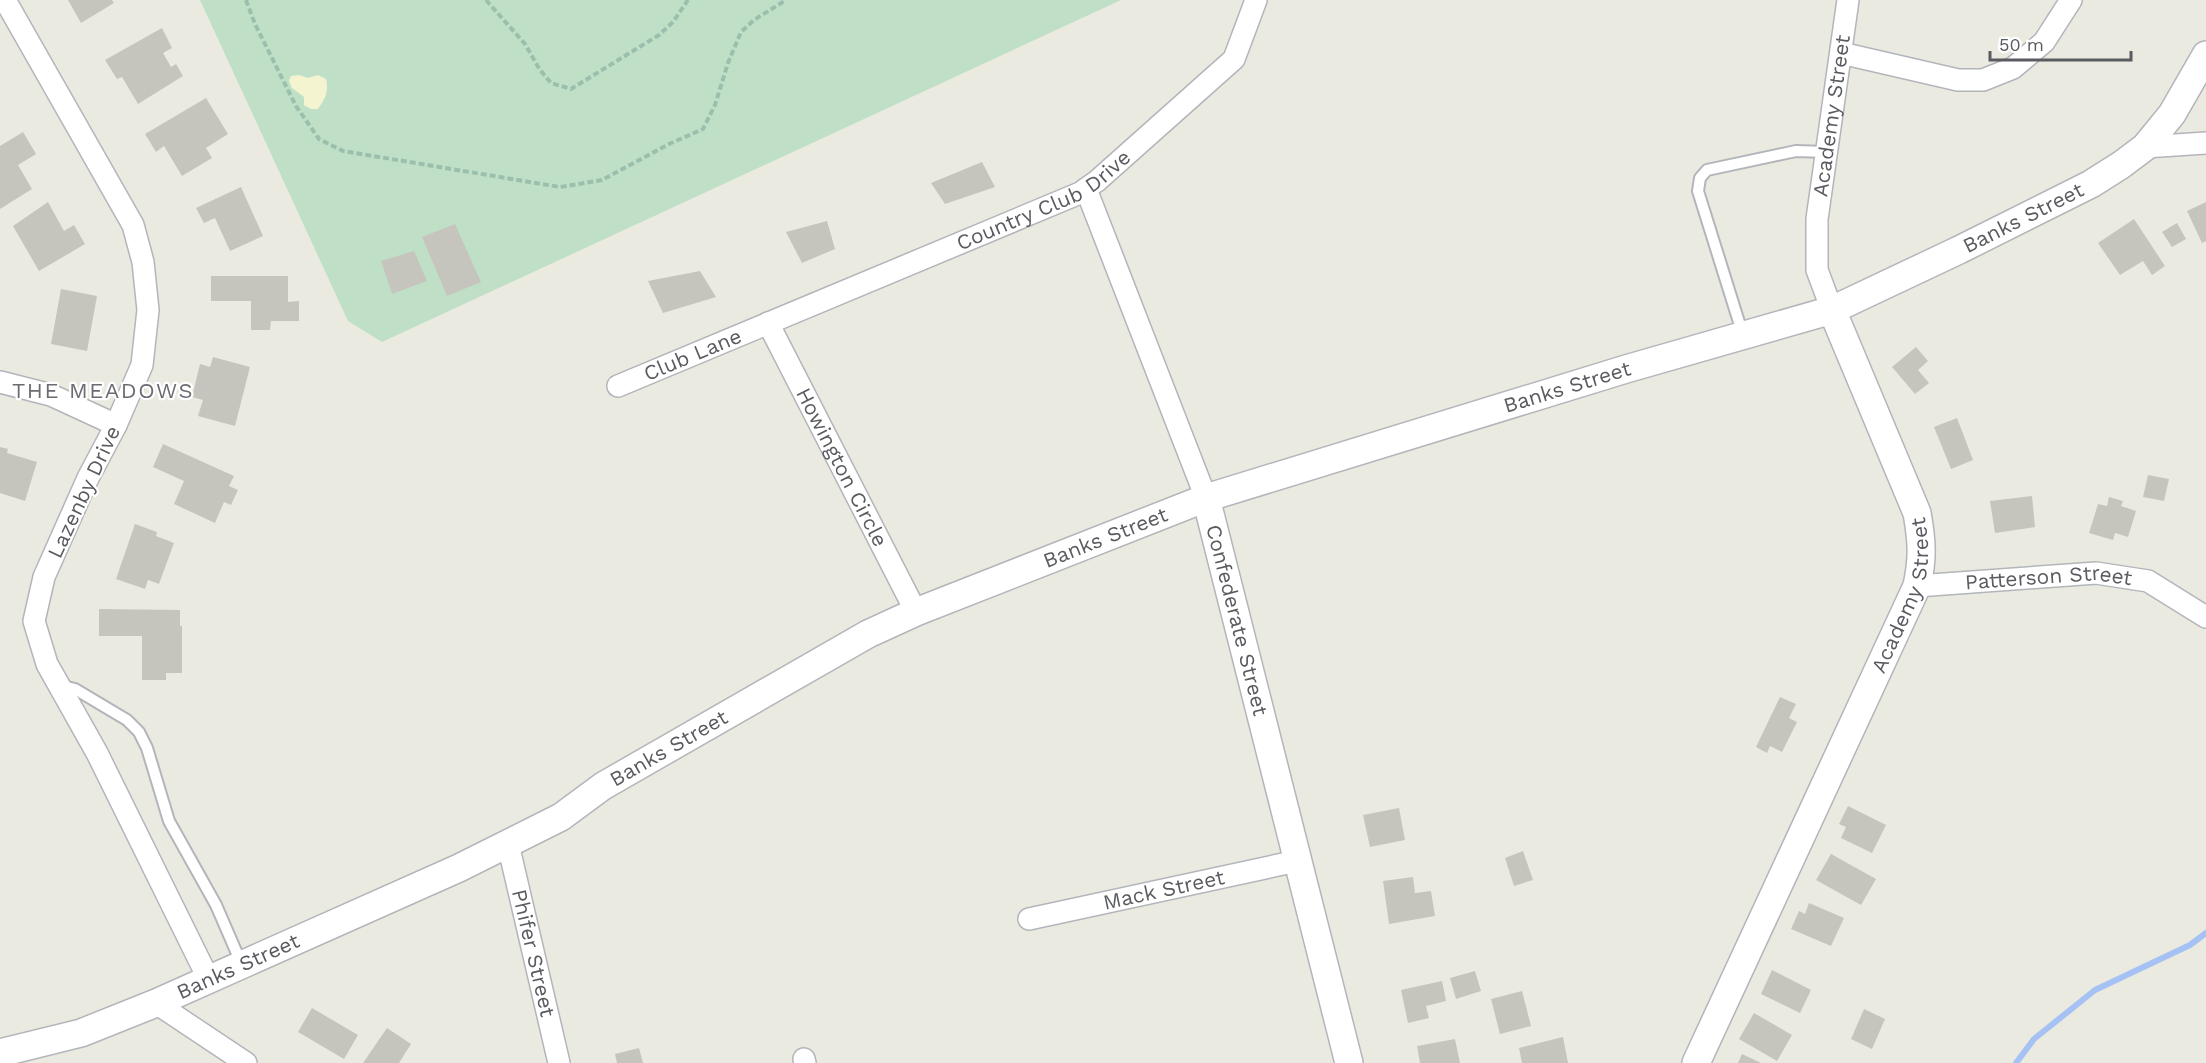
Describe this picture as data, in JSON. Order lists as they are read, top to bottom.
{
  "streets": {
    "street": [
      "Academy Street",
      "Country Club Drive",
      "Banks Street",
      "Club Lane",
      "Howington Circle",
      "Lazenby Drive",
      "Patterson Street",
      "Confederate Street",
      "Mack Street",
      "Phifer Street"
    ]
  },
  "crossings": [
    ["Academy Street", "Banks Street"],
    ["Academy Street", "Patterson Street"],
    ["Country Club Drive", "Club Lane"],
    ["Country Club Drive", "Howington Circle"],
    ["Country Club Drive", "Confederate Street"],
    ["Banks Street", "Howington Circle"],
    ["Banks Street", "Lazenby Drive"],
    ["Banks Street", "Confederate Street"],
    ["Banks Street", "Phifer Street"],
    ["Club Lane", "Howington Circle"],
    ["Confederate Street", "Mack Street"]
  ],
  "districts": ["THE MEADOWS"],
  "scale_bar": "50 m"
}
